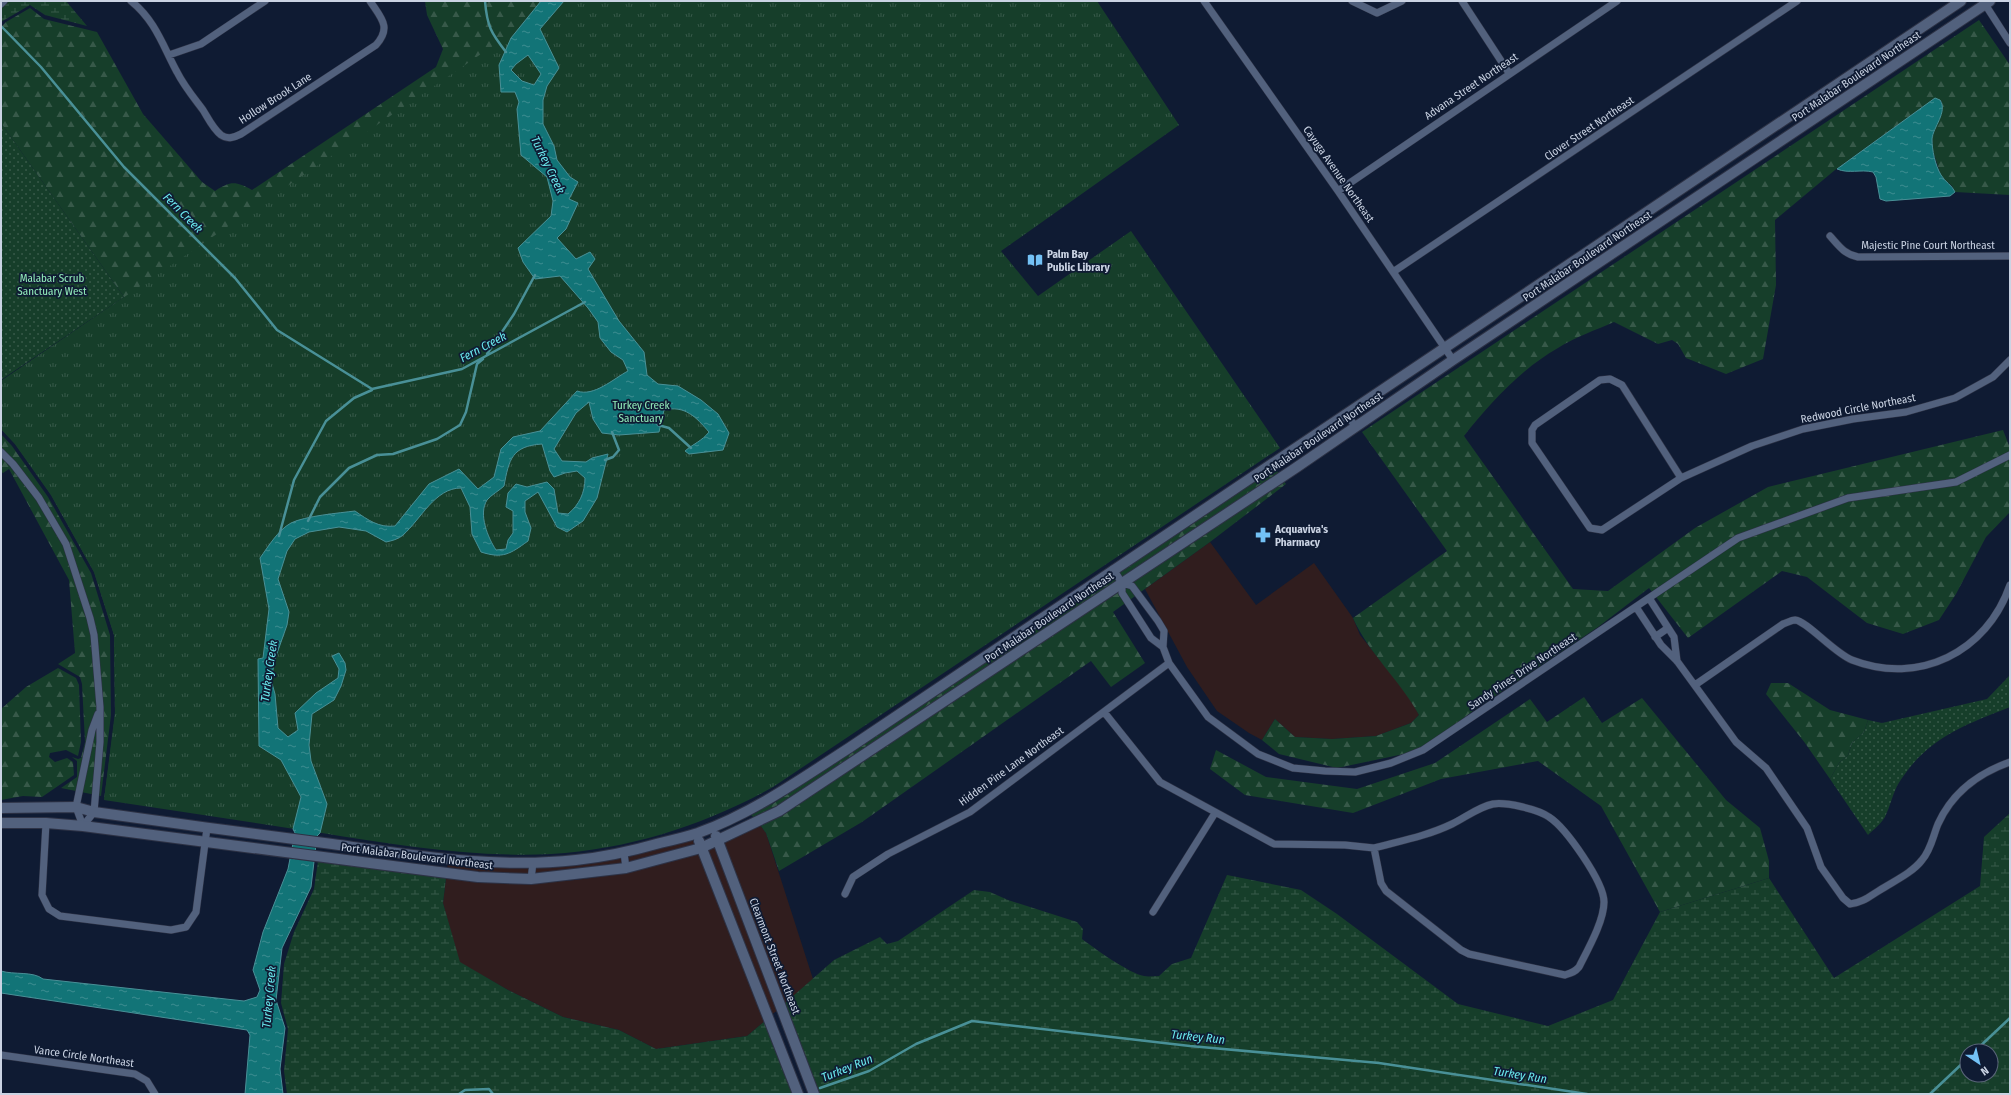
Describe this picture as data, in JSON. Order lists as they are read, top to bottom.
{
  "streets": {
    "street": [
      "Port Malabar Boulevard Northeast",
      "Advana Street Northeast",
      "Hollow Brook Lane",
      "Clover Street Northeast",
      "Cayuga Avenue Northeast",
      "Majestic Pine Court Northeast",
      "Redwood Circle Northeast",
      "Sandy Pines Drive Northeast",
      "Hidden Pine Lane Northeast",
      "Clearmont Street Northeast",
      "Vance Circle Northeast"
    ]
  },
  "crossings": [
    ["Port Malabar Boulevard Northeast", "Cayuga Avenue Northeast"],
    ["Port Malabar Boulevard Northeast", "Sandy Pines Drive Northeast"],
    ["Port Malabar Boulevard Northeast", "Clearmont Street Northeast"],
    ["Advana Street Northeast", "Cayuga Avenue Northeast"],
    ["Clover Street Northeast", "Cayuga Avenue Northeast"],
    ["Sandy Pines Drive Northeast", "Hidden Pine Lane Northeast"]
  ],
  "water": ["Turkey Creek", "Fern Creek", "Turkey Run"],
  "parks": ["Malabar Scrub Sanctuary West", "Turkey Creek Sanctuary"],
  "places": {
    "library": ["Palm Bay Public Library"],
    "pharmacy": ["Acquaviva's Pharmacy"]
  },
  "north": "bottom right"
}
